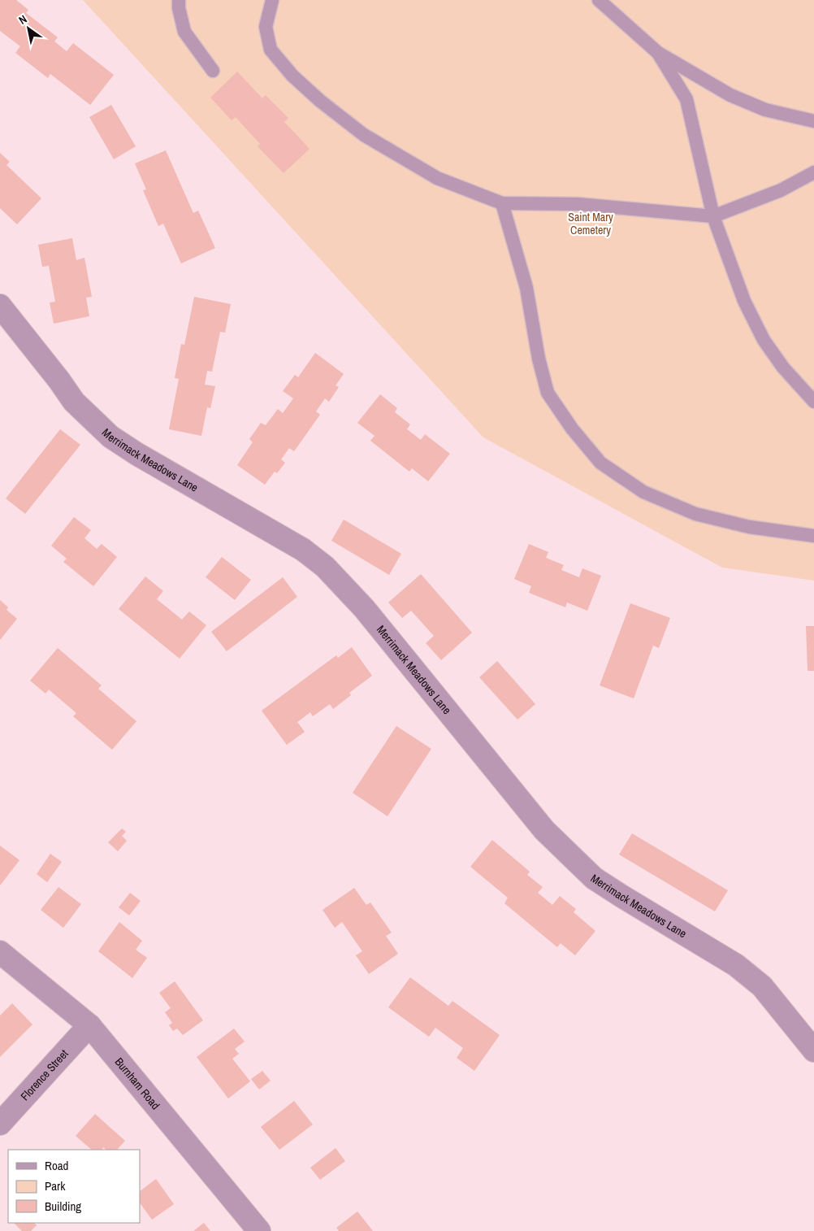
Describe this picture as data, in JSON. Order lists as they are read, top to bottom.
{
  "streets": {
    "street": ["Merrimack Meadows Lane", "Florence Street", "Burnham Road"]
  },
  "crossings": [
    ["Florence Street", "Burnham Road"]
  ],
  "parks": ["Saint Mary Cemetery"],
  "legend": ["Road", "Park", "Building"],
  "north": "top left"
}
